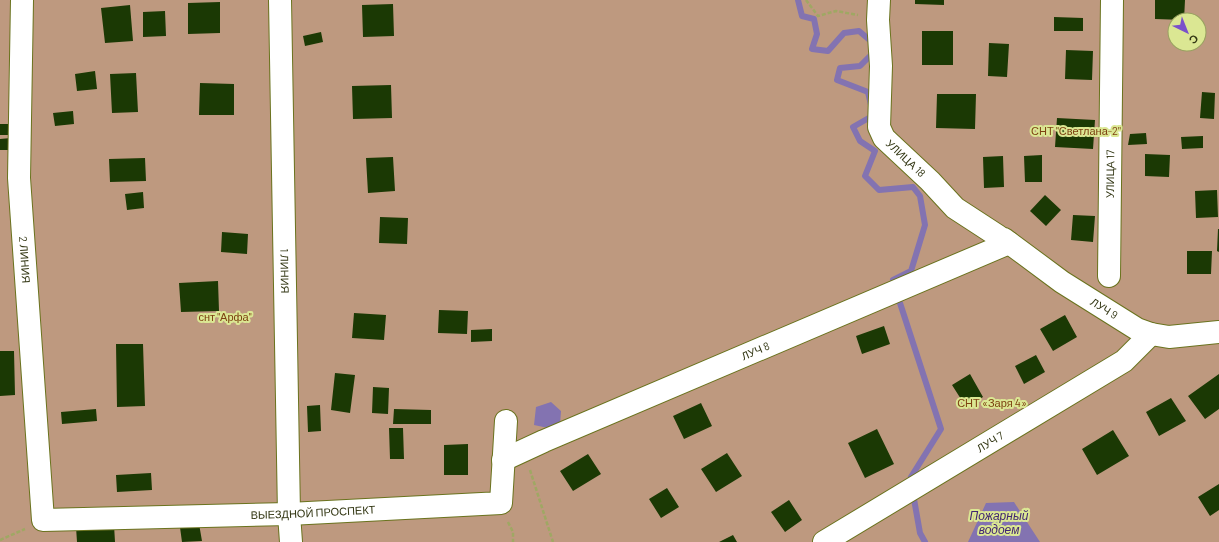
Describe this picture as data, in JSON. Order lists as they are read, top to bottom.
{
  "streets": {
    "street": [
      "УЛИЦА 18",
      "УЛИЦА 17",
      "2 ЛИНИЯ",
      "1 ЛИНИЯ",
      "ЛУЧ 9",
      "ЛУЧ 8",
      "ЛУЧ 7",
      "ВЫЕЗДНОЙ ПРОСПЕКТ"
    ]
  },
  "crossings": [
    ["УЛИЦА 18", "ЛУЧ 9"],
    ["УЛИЦА 18", "ЛУЧ 8"],
    ["2 ЛИНИЯ", "ВЫЕЗДНОЙ ПРОСПЕКТ"],
    ["1 ЛИНИЯ", "ВЫЕЗДНОЙ ПРОСПЕКТ"],
    ["ЛУЧ 9", "ЛУЧ 8"],
    ["ЛУЧ 9", "ЛУЧ 7"],
    ["ЛУЧ 8", "ВЫЕЗДНОЙ ПРОСПЕКТ"]
  ],
  "water": ["Пожарный водоем"],
  "parks": ["СНТ \"Светлана-2\"", "снт \"Арфа\"", "СНТ «Заря 4»"],
  "north": "bottom right"
}
